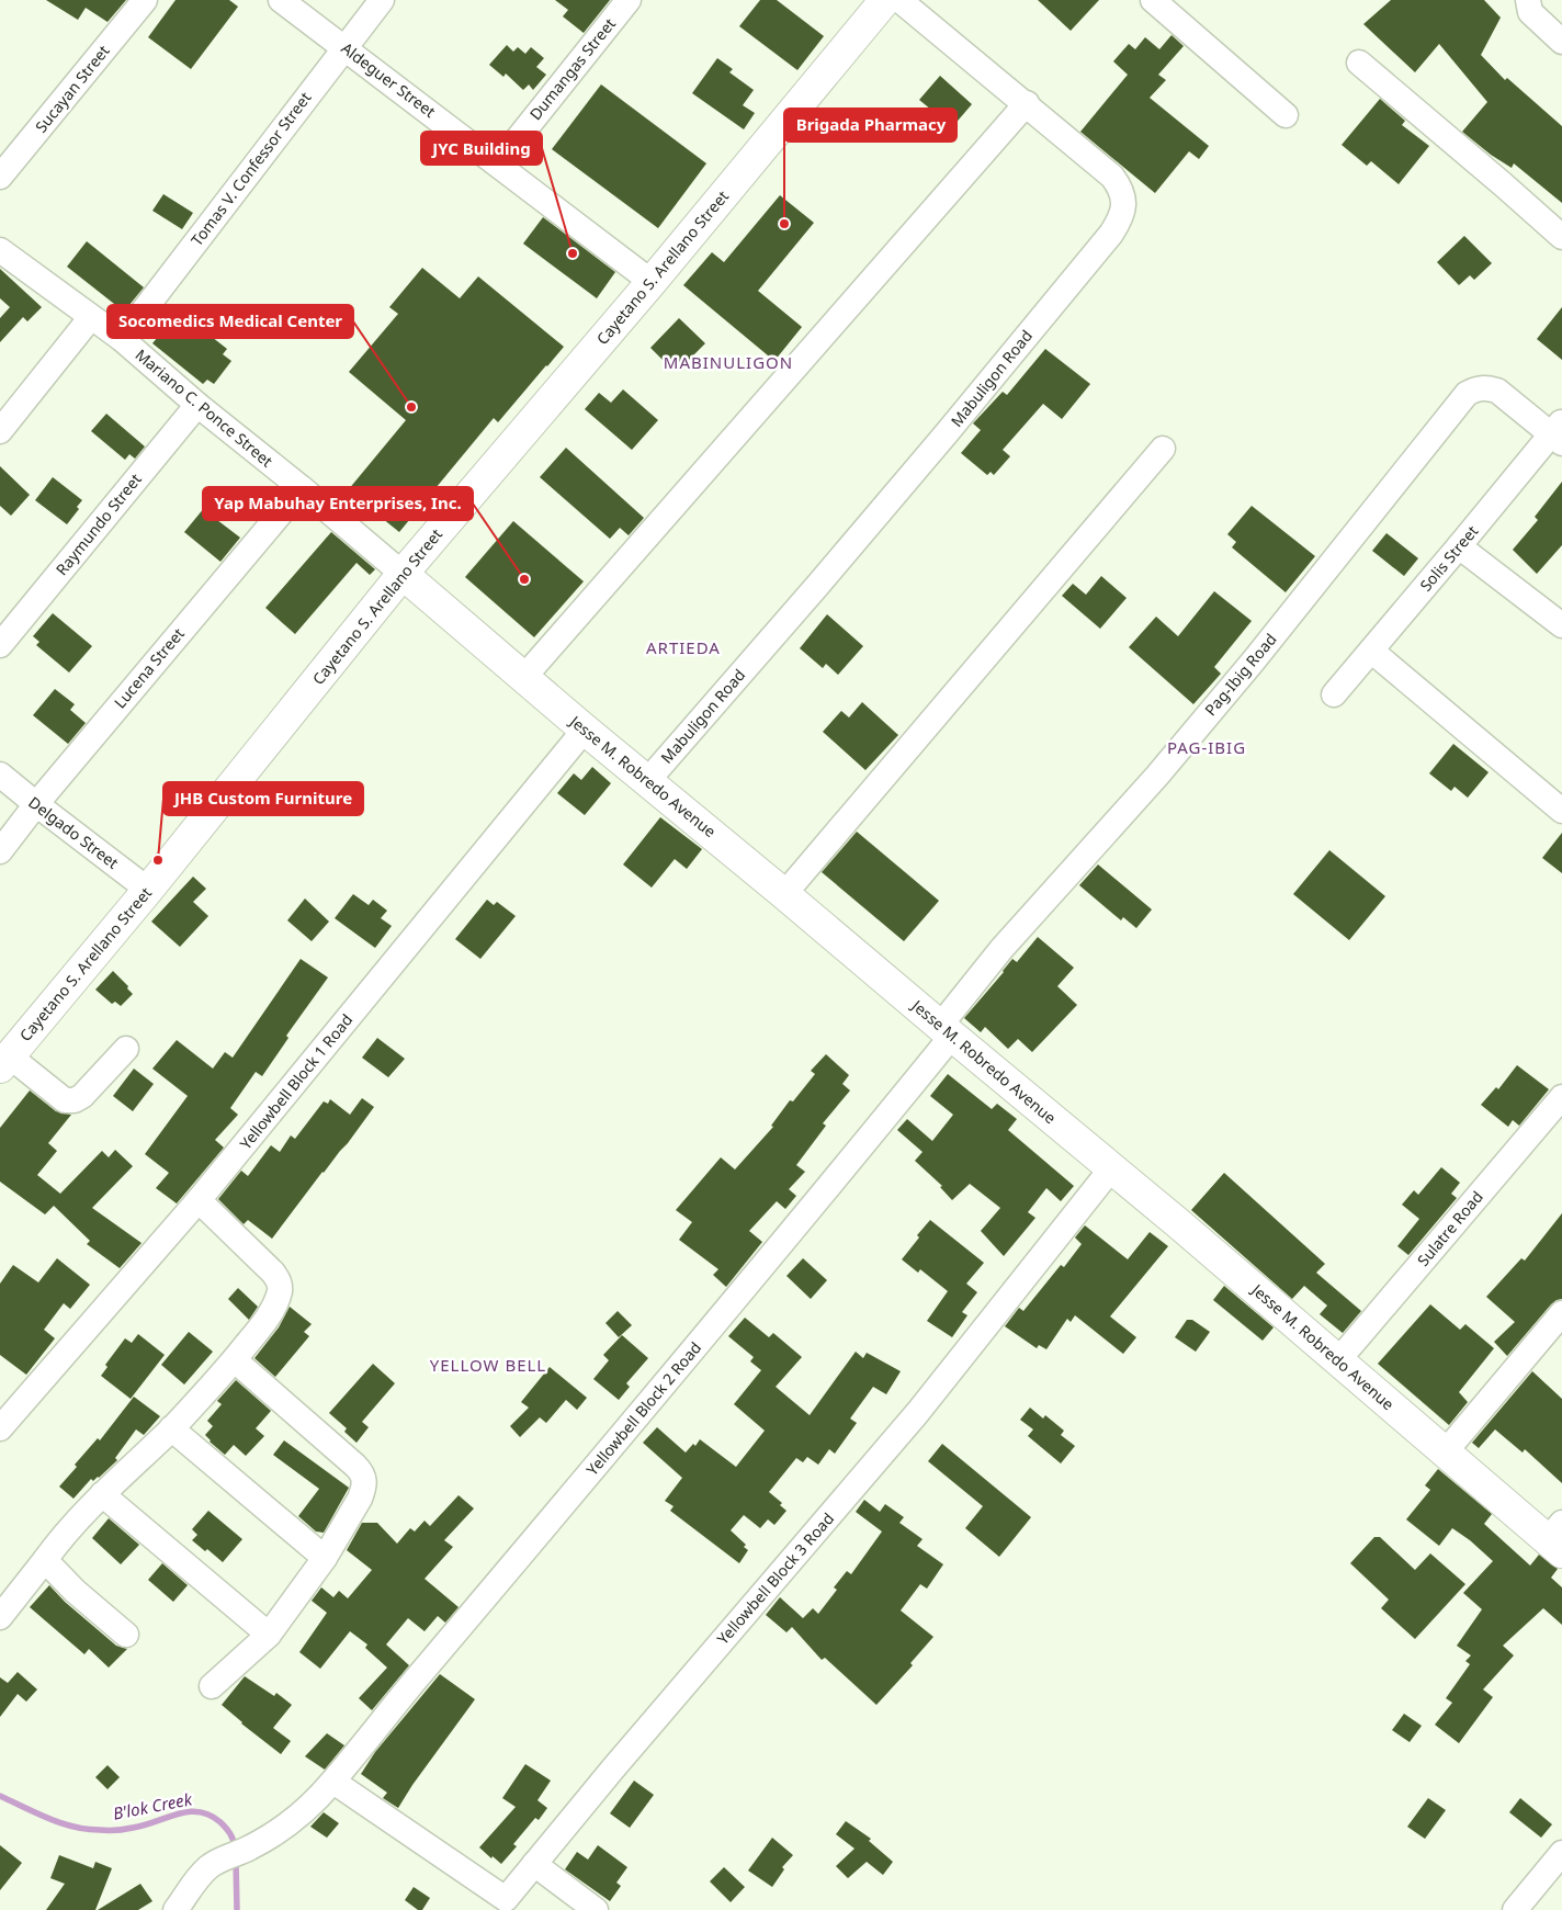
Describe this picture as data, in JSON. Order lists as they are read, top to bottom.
{
  "streets": {
    "main road": ["Cayetano S. Arellano Street", "Jesse M. Robredo Avenue"],
    "street": [
      "Dumangas Street",
      "Aldeguer Street",
      "Sucayan Street",
      "Tomas V. Confessor Street",
      "Mabuligon Road",
      "Mariano C. Ponce Street",
      "Raymundo Street",
      "Solis Street",
      "Lucena Street",
      "Pag-Ibig Road",
      "Delgado Street",
      "Yellowbell Block 1 Road",
      "Sulatre Road",
      "Yellowbell Block 2 Road",
      "Yellowbell Block 3 Road"
    ]
  },
  "crossings": [
    ["Dumangas Street", "Aldeguer Street"],
    ["Aldeguer Street", "Tomas V. Confessor Street"],
    ["Aldeguer Street", "Cayetano S. Arellano Street"],
    ["Tomas V. Confessor Street", "Mariano C. Ponce Street"],
    ["Cayetano S. Arellano Street", "Mariano C. Ponce Street"],
    ["Cayetano S. Arellano Street", "Jesse M. Robredo Avenue"],
    ["Cayetano S. Arellano Street", "Delgado Street"],
    ["Mabuligon Road", "Jesse M. Robredo Avenue"],
    ["Mariano C. Ponce Street", "Raymundo Street"],
    ["Mariano C. Ponce Street", "Lucena Street"],
    ["Mariano C. Ponce Street", "Jesse M. Robredo Avenue"],
    ["Solis Street", "Pag-Ibig Road"],
    ["Lucena Street", "Delgado Street"],
    ["Pag-Ibig Road", "Jesse M. Robredo Avenue"],
    ["Pag-Ibig Road", "Yellowbell Block 2 Road"],
    ["Jesse M. Robredo Avenue", "Yellowbell Block 1 Road"],
    ["Jesse M. Robredo Avenue", "Sulatre Road"],
    ["Jesse M. Robredo Avenue", "Yellowbell Block 2 Road"],
    ["Jesse M. Robredo Avenue", "Yellowbell Block 3 Road"],
    ["Yellowbell Block 2 Road", "Yellowbell Block 3 Road"]
  ],
  "districts": [
    "MABINULIGON",
    "ARTIEDA",
    "PAG-IBIG",
    "YELLOW BELL"
  ],
  "water": ["B'lok Creek"],
  "places": [
    "Brigada Pharmacy",
    "JYC Building",
    "Socomedics Medical Center",
    "Yap Mabuhay Enterprises, Inc.",
    "JHB Custom Furniture"
  ]
}
